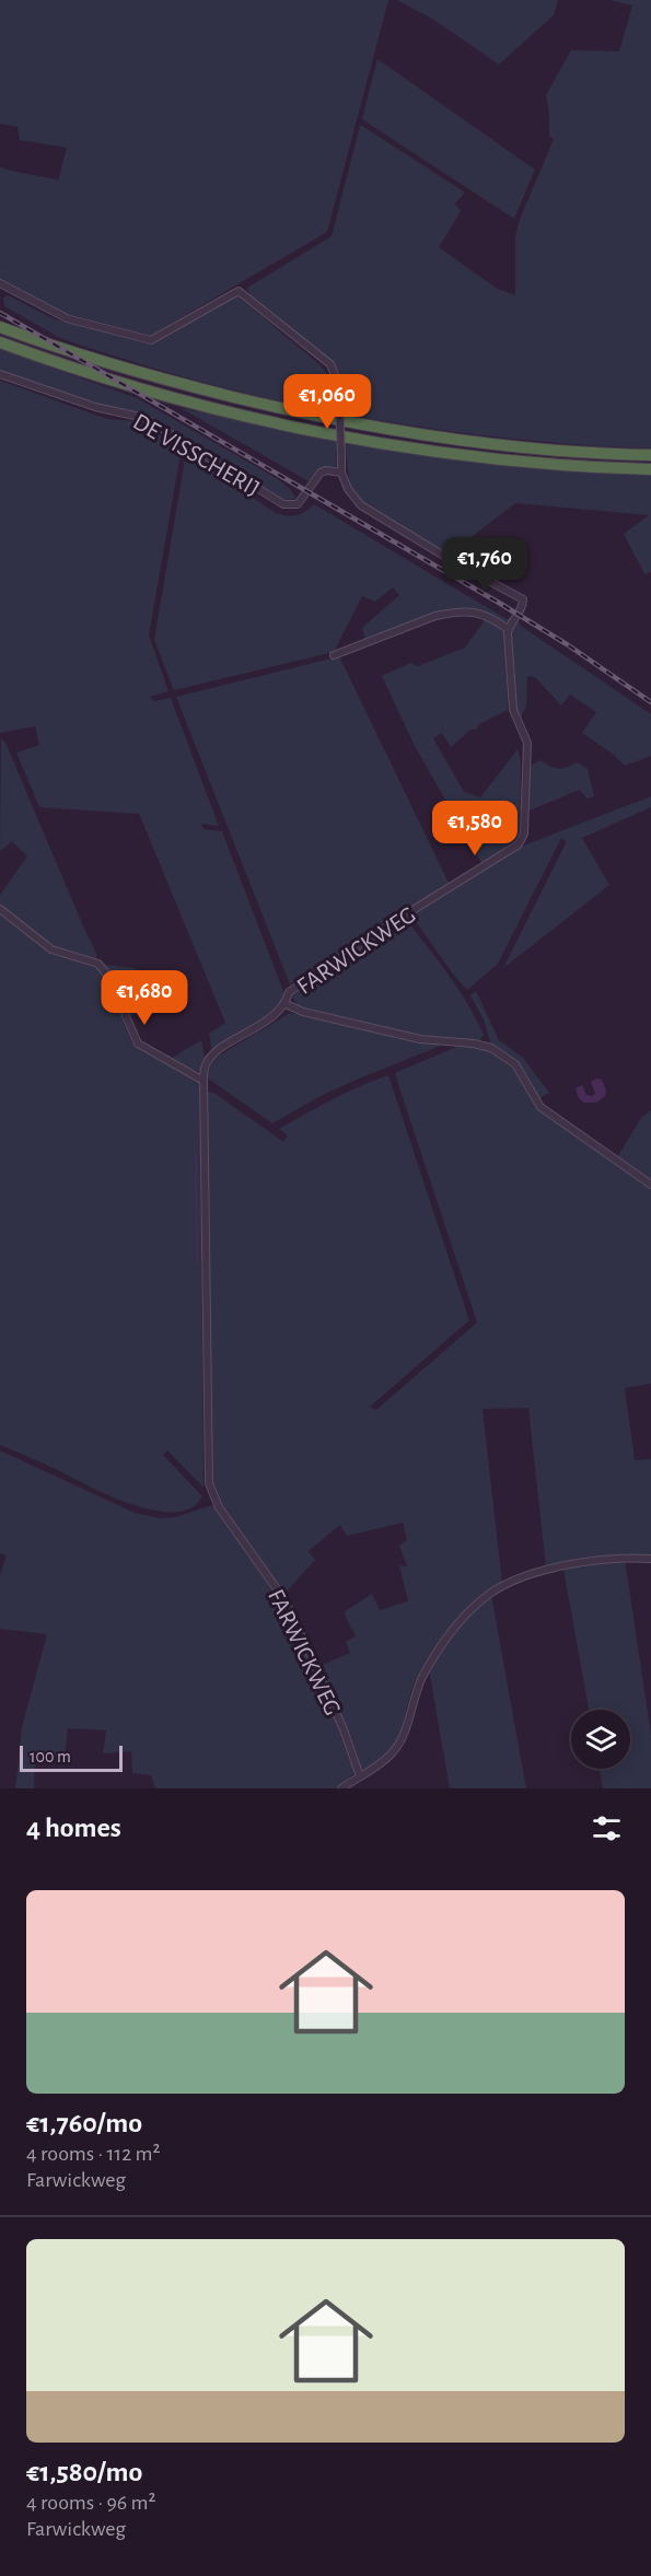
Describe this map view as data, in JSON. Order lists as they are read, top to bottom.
{
  "streets": {
    "street": ["DE VISSCHERIJ", "FARWICKWEG"]
  },
  "crossings": [
    ["DE VISSCHERIJ", "FARWICKWEG"]
  ],
  "scale_bar": "100 m",
  "page": {
    "price": [
      "€1,060",
      "€1,760",
      "€1,580",
      "€1,680"
    ],
    "scale": "100 m",
    "heading": "4 homes",
    "list": [
      {
        "name": "€1,760/mo",
        "note": "4 rooms · 112 m² · Farwickweg"
      },
      {
        "name": "€1,580/mo",
        "note": "4 rooms · 96 m² · Farwickweg"
      }
    ]
  }
}
